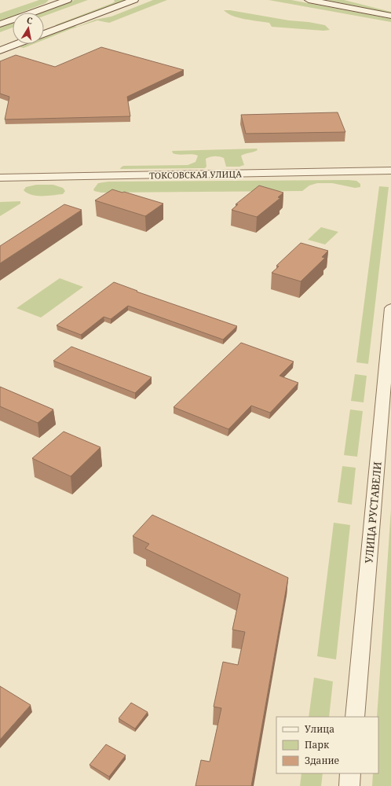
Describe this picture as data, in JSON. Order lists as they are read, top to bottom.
{
  "streets": {
    "street": ["ТОКСОВСКАЯ УЛИЦА", "УЛИЦА РУСТАВЕЛИ"]
  },
  "legend": ["Улица", "Парк", "Здание"],
  "north": "top"
}
